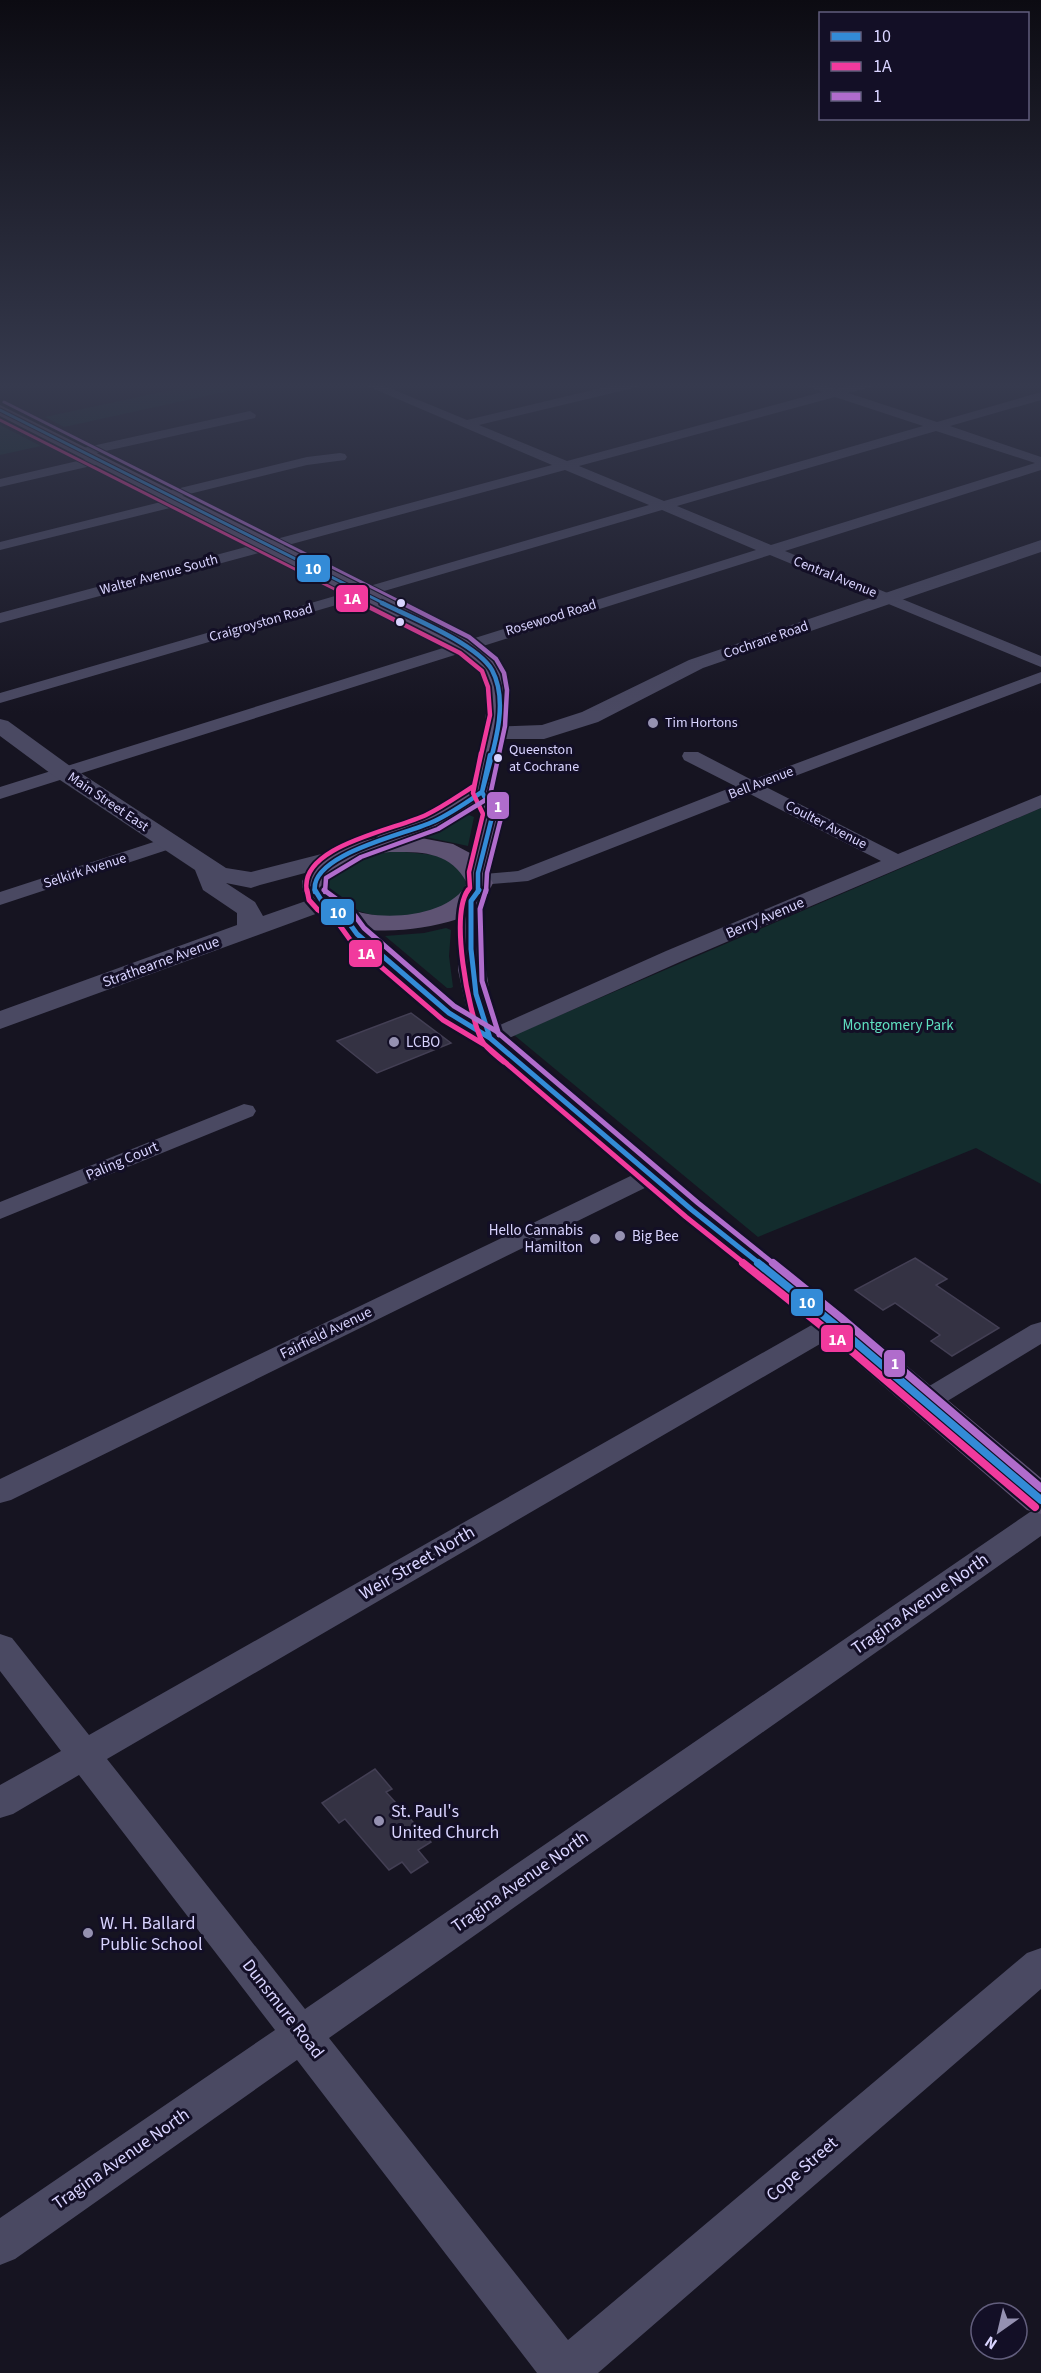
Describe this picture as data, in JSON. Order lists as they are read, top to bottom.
{
  "streets": {
    "street": [
      "Walter Avenue South",
      "Central Avenue",
      "Rosewood Road",
      "Craigroyston Road",
      "Cochrane Road",
      "Bell Avenue",
      "Main Street East",
      "Coulter Avenue",
      "Selkirk Avenue",
      "Berry Avenue",
      "Strathearne Avenue",
      "Paling Court",
      "Fairfield Avenue",
      "Weir Street North",
      "Tragina Avenue North",
      "Dunsmure Road",
      "Cope Street"
    ]
  },
  "crossings": [
    ["Central Avenue", "Rosewood Road"],
    ["Central Avenue", "Craigroyston Road"],
    ["Central Avenue", "Cochrane Road"],
    ["Rosewood Road", "Main Street East"],
    ["Bell Avenue", "Coulter Avenue"],
    ["Main Street East", "Selkirk Avenue"],
    ["Main Street East", "Strathearne Avenue"],
    ["Coulter Avenue", "Berry Avenue"],
    ["Weir Street North", "Dunsmure Road"],
    ["Tragina Avenue North", "Dunsmure Road"],
    ["Dunsmure Road", "Cope Street"]
  ],
  "parks": ["Montgomery Park"],
  "places": [
    "Tim Hortons",
    "Queenston at Cochrane",
    "LCBO",
    "Big Bee",
    "Hello Cannabis Hamilton",
    "St. Paul's United Church",
    "W. H. Ballard Public School"
  ],
  "lines": ["transit line 10", "transit line 1A", "transit line 1"],
  "legend": ["10", "1A", "1"],
  "north": "bottom left"
}
